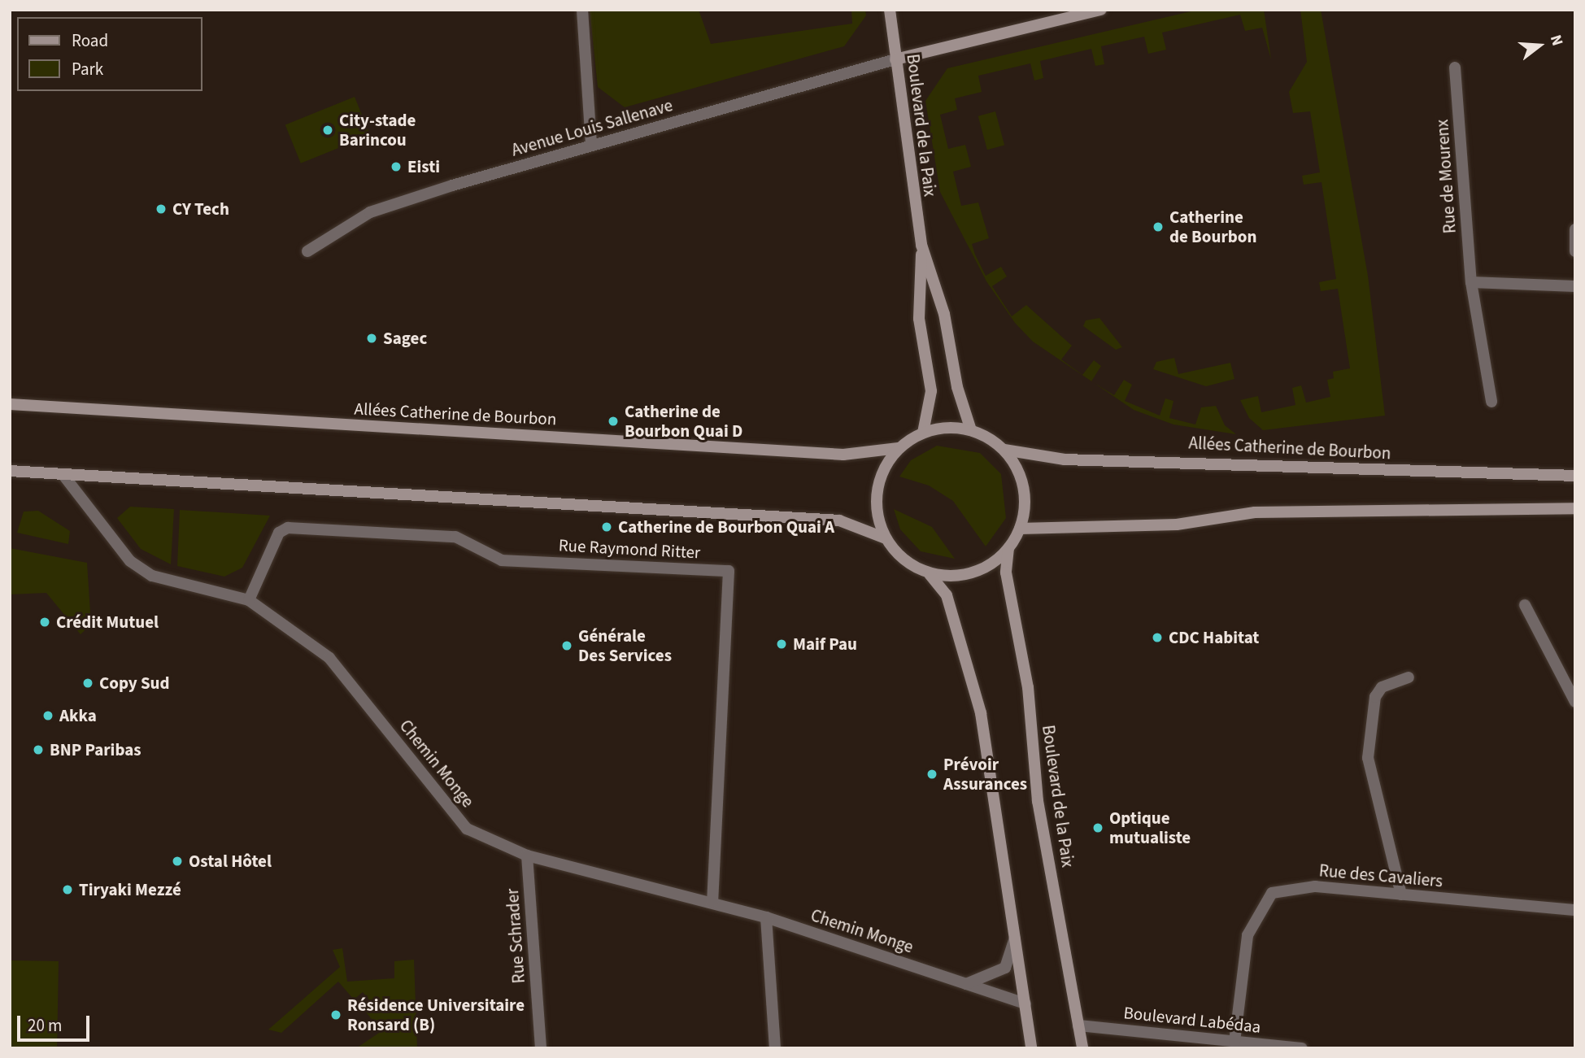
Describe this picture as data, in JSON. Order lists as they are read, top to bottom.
{
  "streets": {
    "main road": ["Boulevard de la Paix", "Allées Catherine de Bourbon"],
    "street": [
      "Avenue Louis Sallenave",
      "Rue de Mourenx",
      "Rue Raymond Ritter",
      "Chemin Monge",
      "Rue des Cavaliers",
      "Rue Schrader",
      "Boulevard Labédaa"
    ]
  },
  "crossings": [
    ["Boulevard de la Paix", "Avenue Louis Sallenave"],
    ["Boulevard de la Paix", "Allées Catherine de Bourbon"],
    ["Boulevard de la Paix", "Boulevard Labédaa"],
    ["Rue Raymond Ritter", "Chemin Monge"],
    ["Chemin Monge", "Rue Schrader"],
    ["Rue des Cavaliers", "Boulevard Labédaa"]
  ],
  "places": [
    "City-stade Barincou",
    "Eisti",
    "CY Tech",
    "Catherine de Bourbon",
    "Sagec",
    "Catherine de Bourbon Quai D",
    "Catherine de Bourbon Quai A",
    "Crédit Mutuel",
    "CDC Habitat",
    "Maif Pau",
    "Générale Des Services",
    "Copy Sud",
    "Akka",
    "BNP Paribas",
    "Prévoir Assurances",
    "Optique mutualiste",
    "Ostal Hôtel",
    "Tiryaki Mezzé",
    "Résidence Universitaire Ronsard (B)"
  ],
  "legend": ["Road", "Park"],
  "scale_bar": "20 m",
  "north": "right"
}
